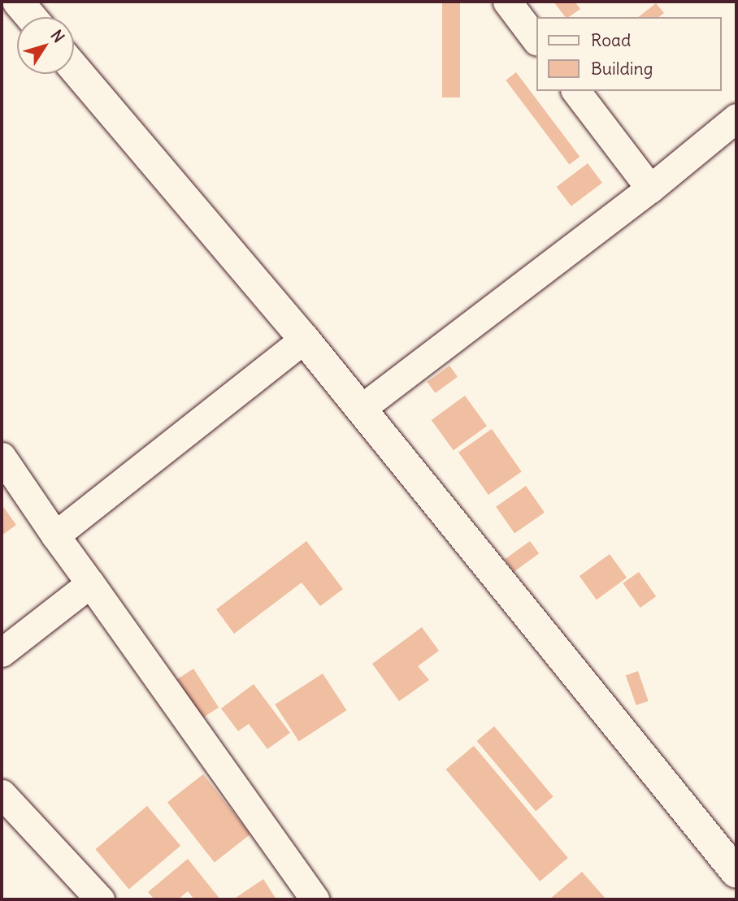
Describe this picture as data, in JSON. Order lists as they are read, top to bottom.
{
  "legend": ["Road", "Building"],
  "north": "top right"
}
